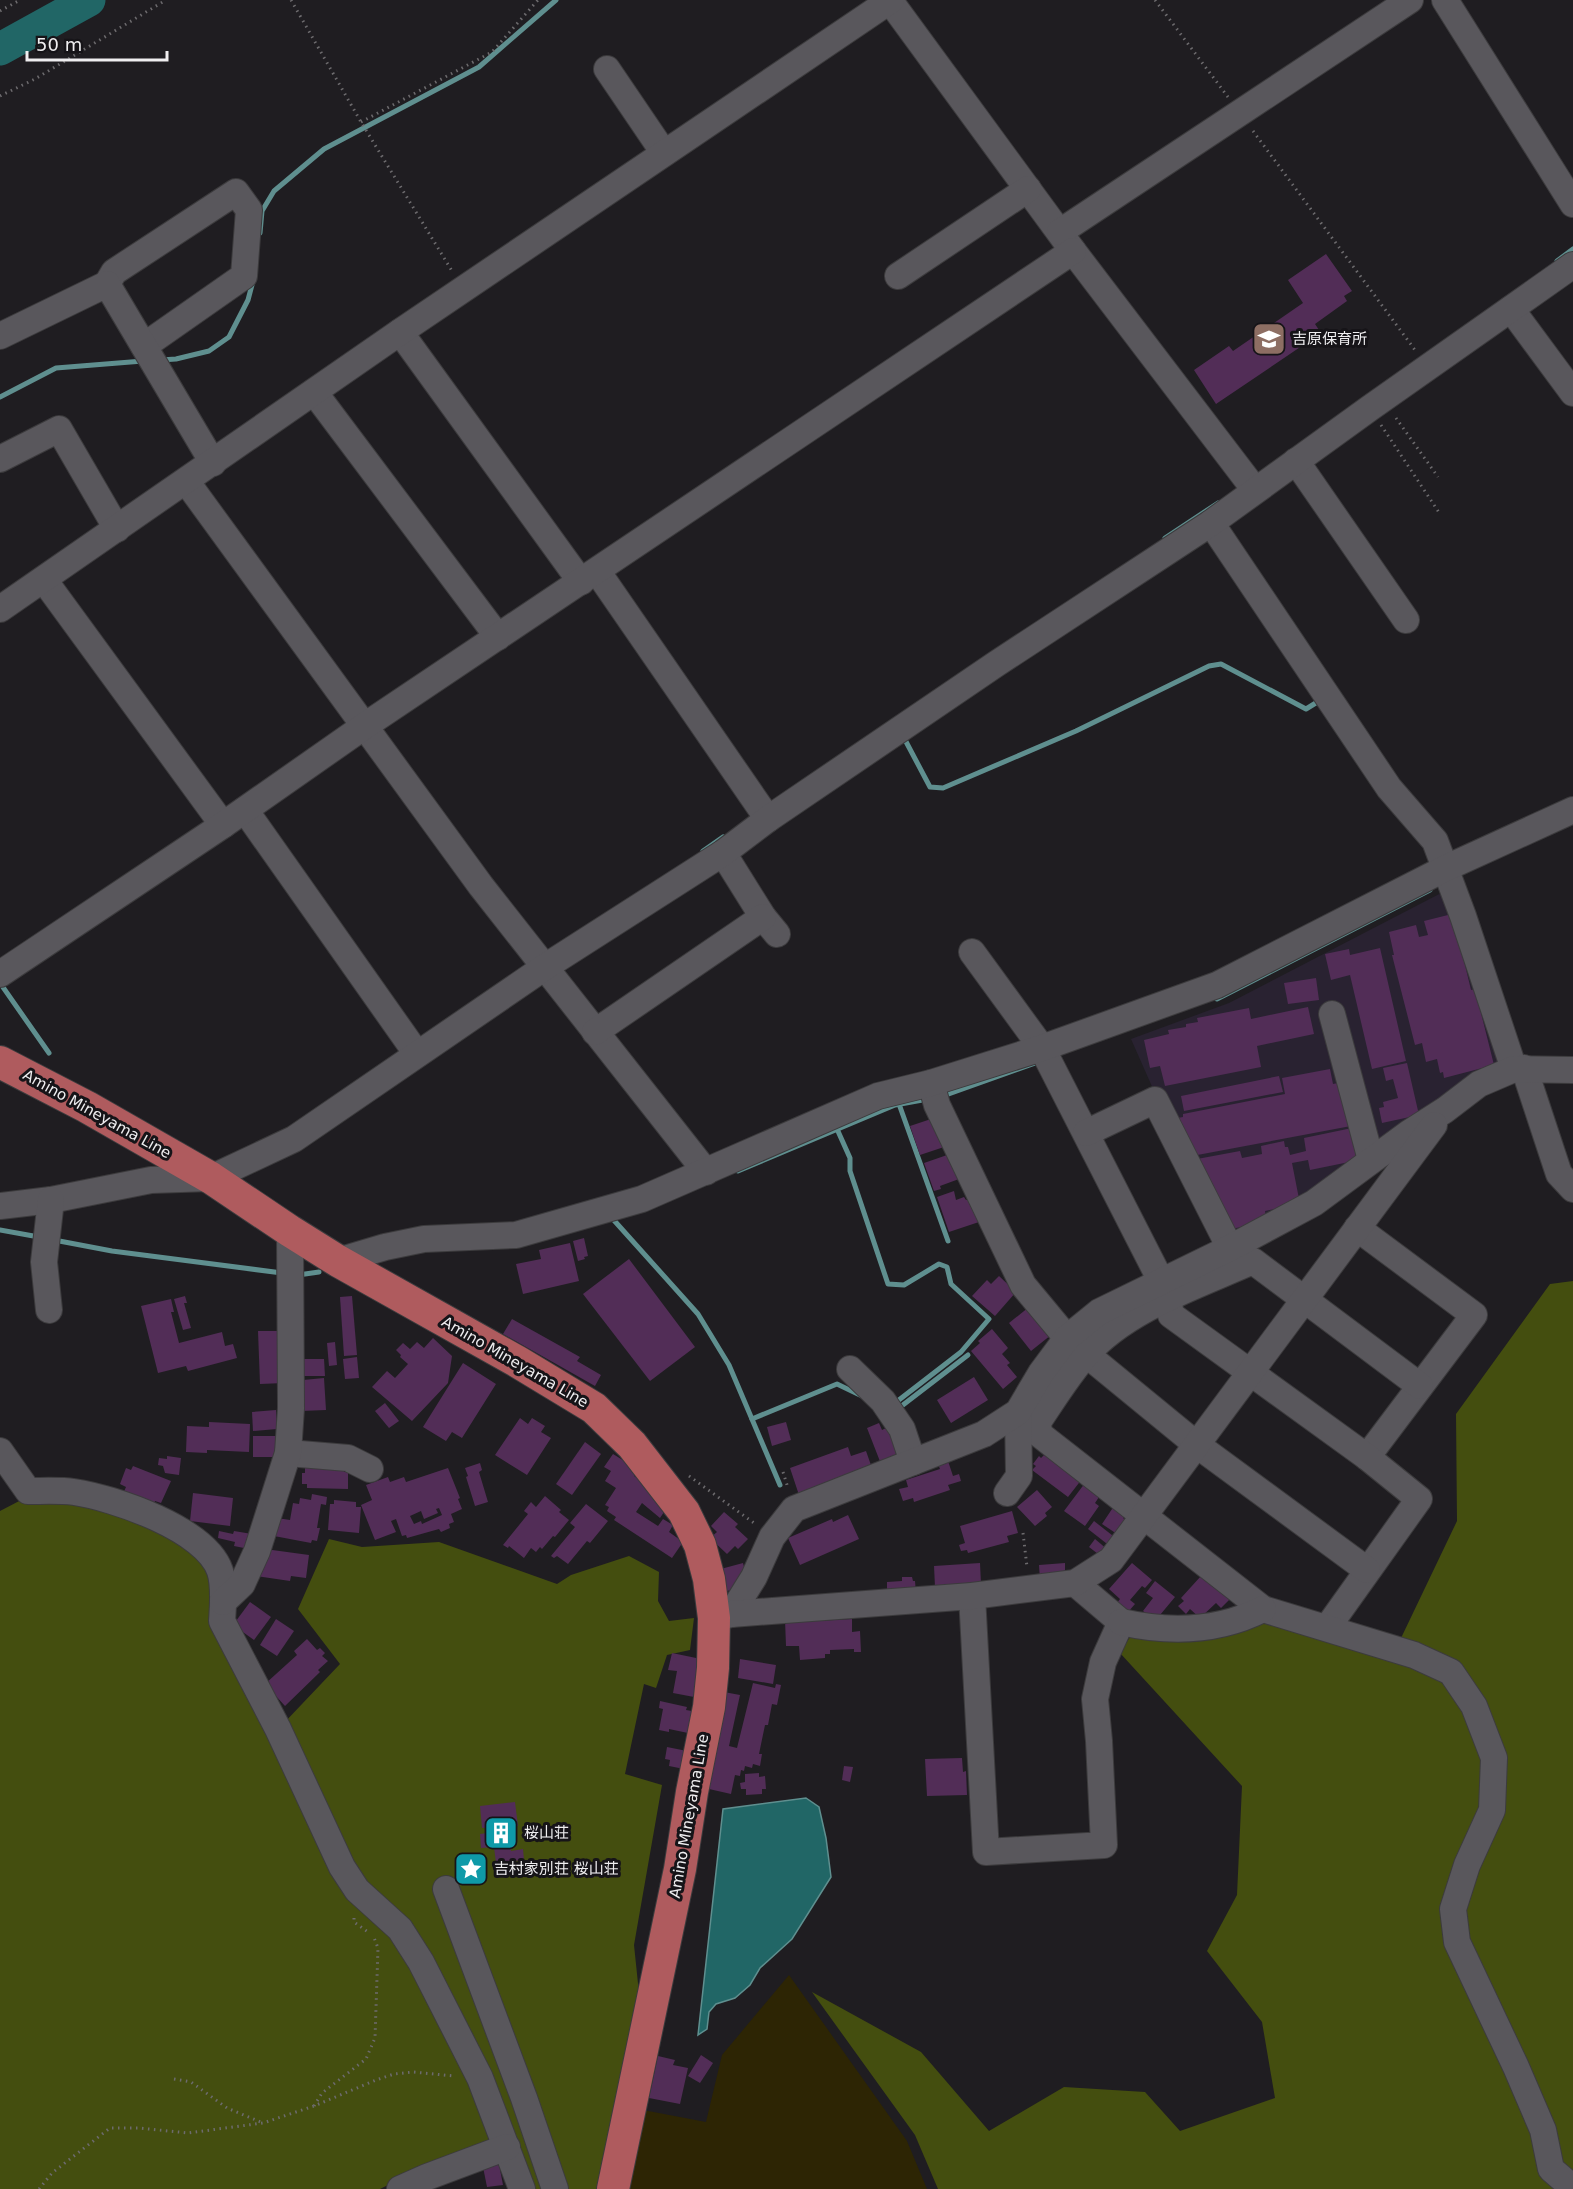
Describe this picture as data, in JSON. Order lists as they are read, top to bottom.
{
  "streets": {
    "main road": ["Amino Mineyama Line"]
  },
  "places": {
    "school or university": ["吉原保育所"],
    "building": ["桜山荘"],
    "place": ["吉村家別荘 桜山荘"]
  },
  "scale_bar": "50 m"
}
